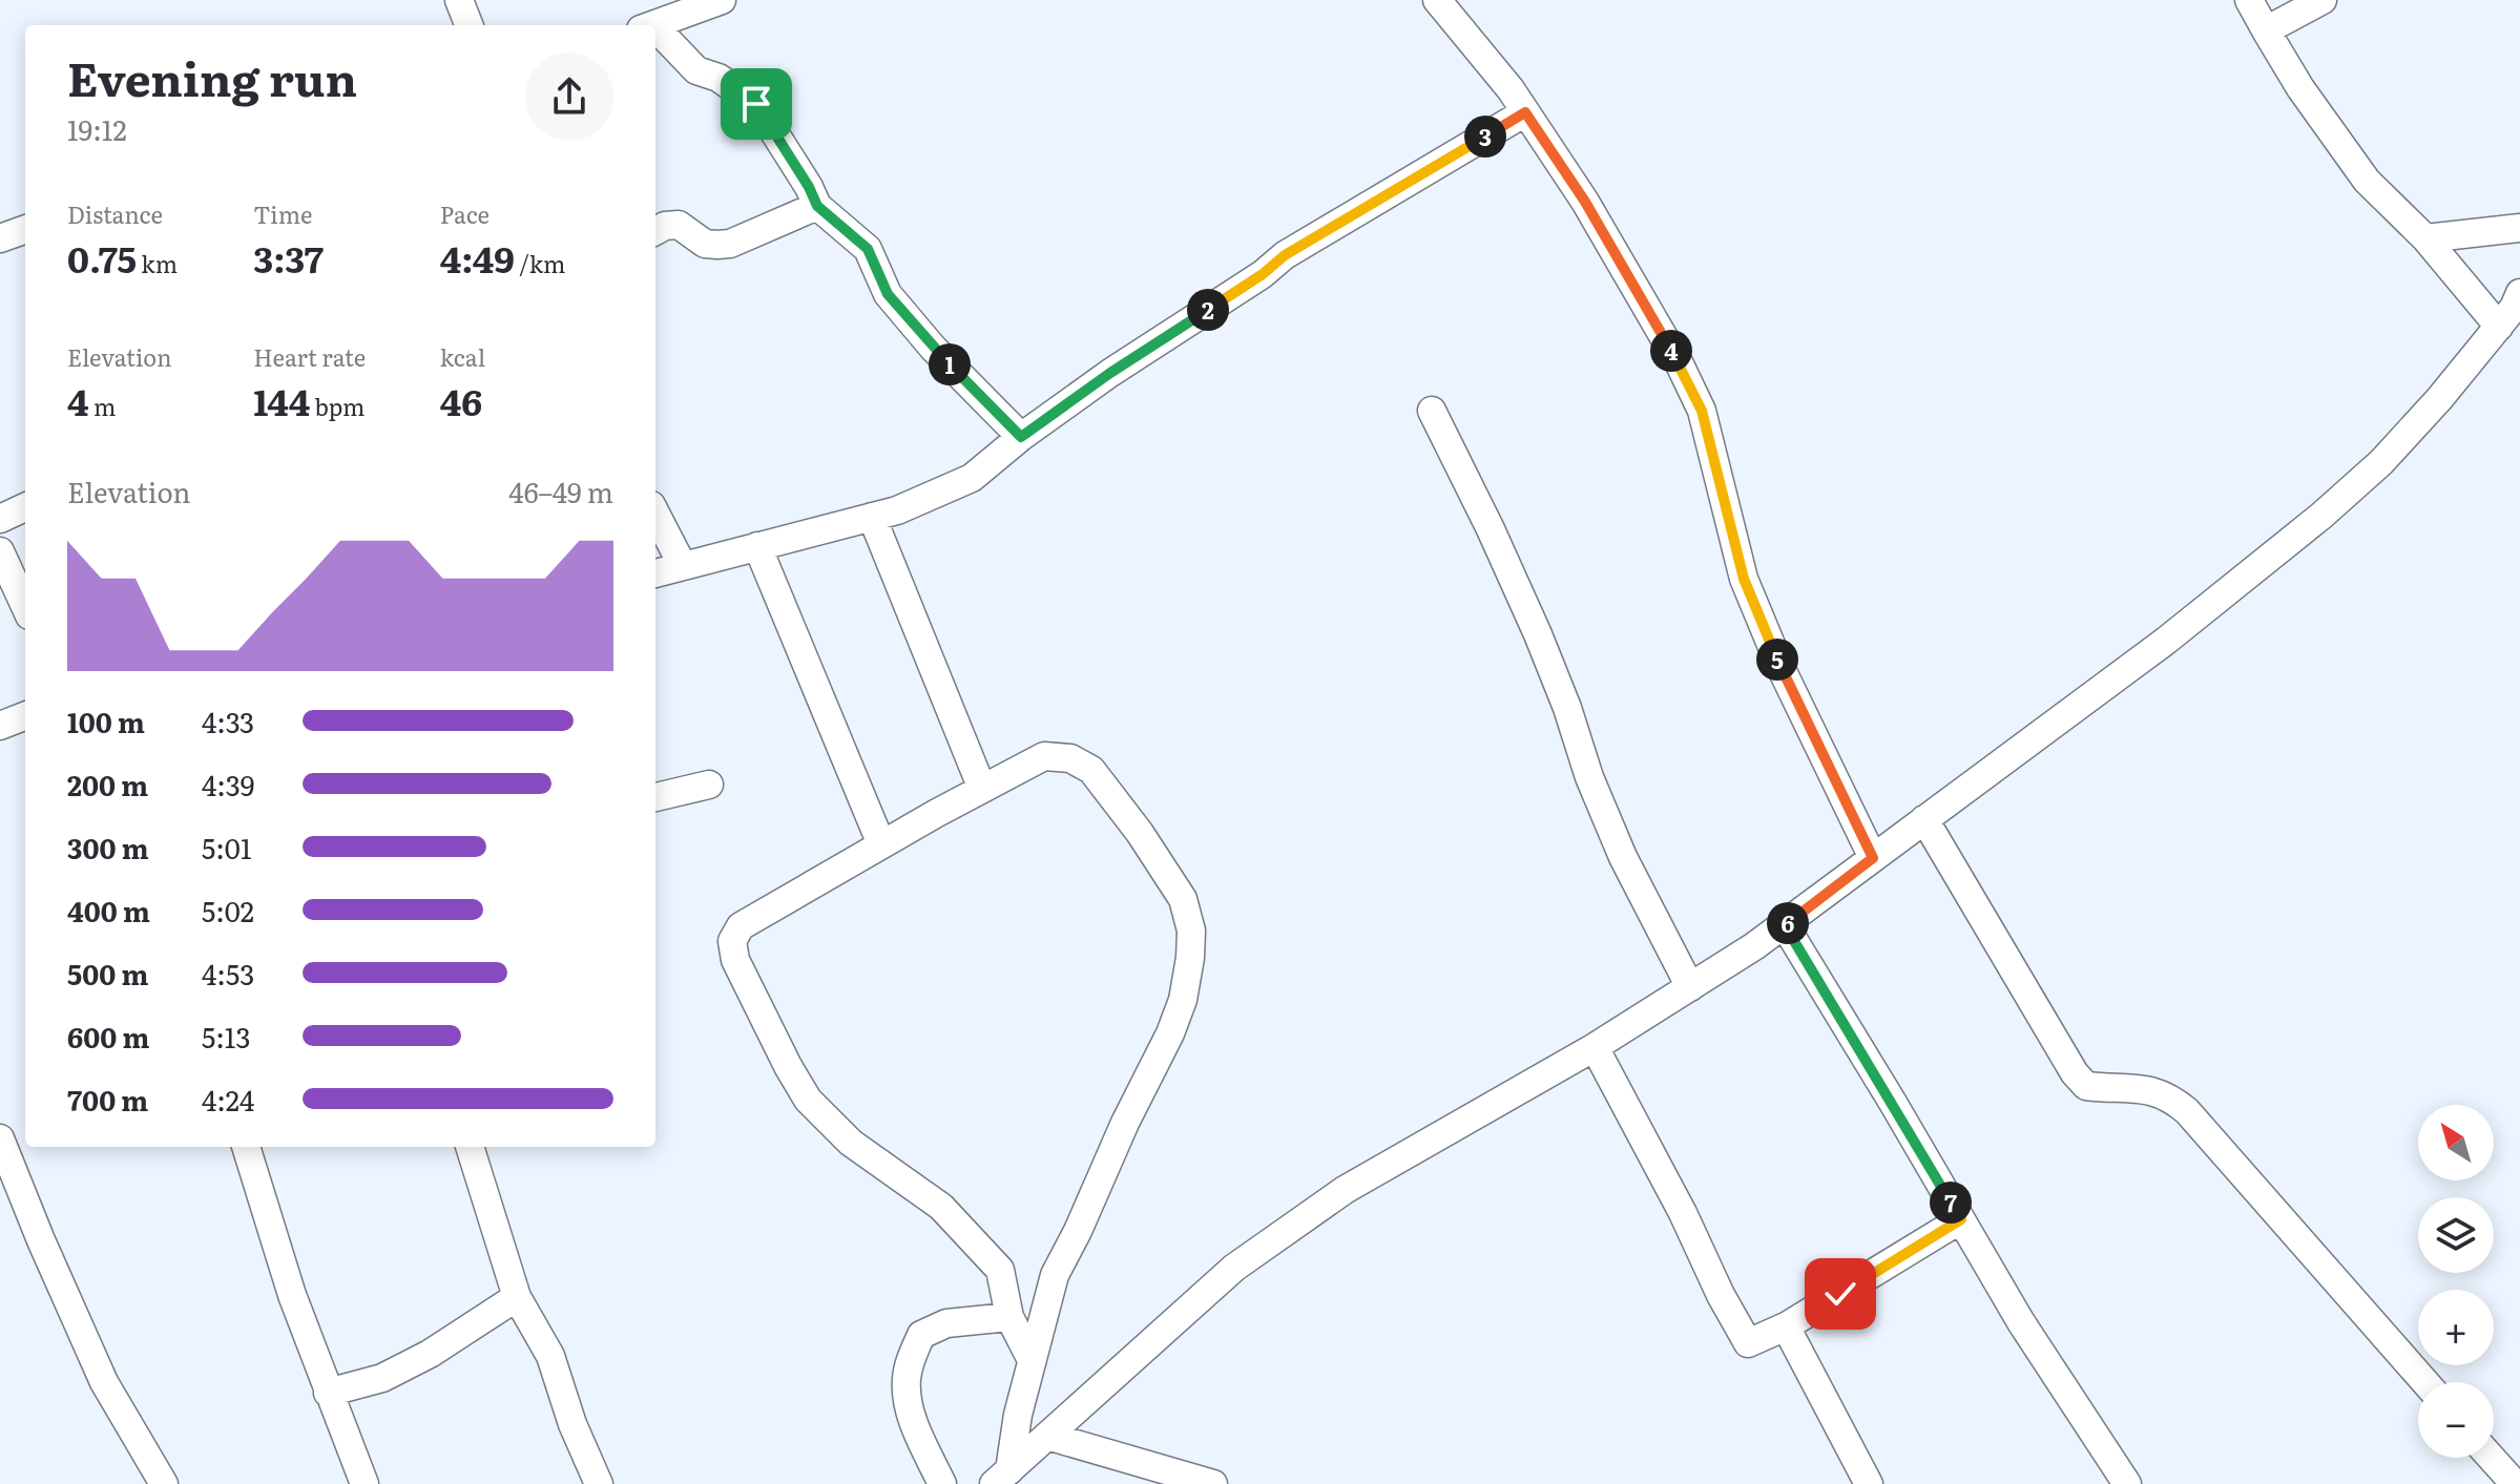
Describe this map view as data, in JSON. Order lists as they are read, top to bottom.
{
  "north": "top left",
  "page": {
    "heading": ["Evening run", "19:12"],
    "pins": [
      "3",
      "2",
      "4",
      "1",
      "5",
      "6",
      "7"
    ],
    "stats": [
      ["Distance", "0.75 km"],
      ["Time", "3:37"],
      ["Pace", "4:49 /km"],
      ["Elevation", "4 m"],
      ["Heart rate", "144 bpm"],
      ["kcal", "46"]
    ],
    "chart": ["Elevation", "46–49 m"],
    "list": [
      {
        "name": "100 m",
        "note": "4:33"
      },
      {
        "name": "200 m",
        "note": "4:39"
      },
      {
        "name": "300 m",
        "note": "5:01"
      },
      {
        "name": "400 m",
        "note": "5:02"
      },
      {
        "name": "500 m",
        "note": "4:53"
      },
      {
        "name": "600 m",
        "note": "5:13"
      },
      {
        "name": "700 m",
        "note": "4:24"
      }
    ],
    "map_buttons": ["+", "−"]
  }
}
